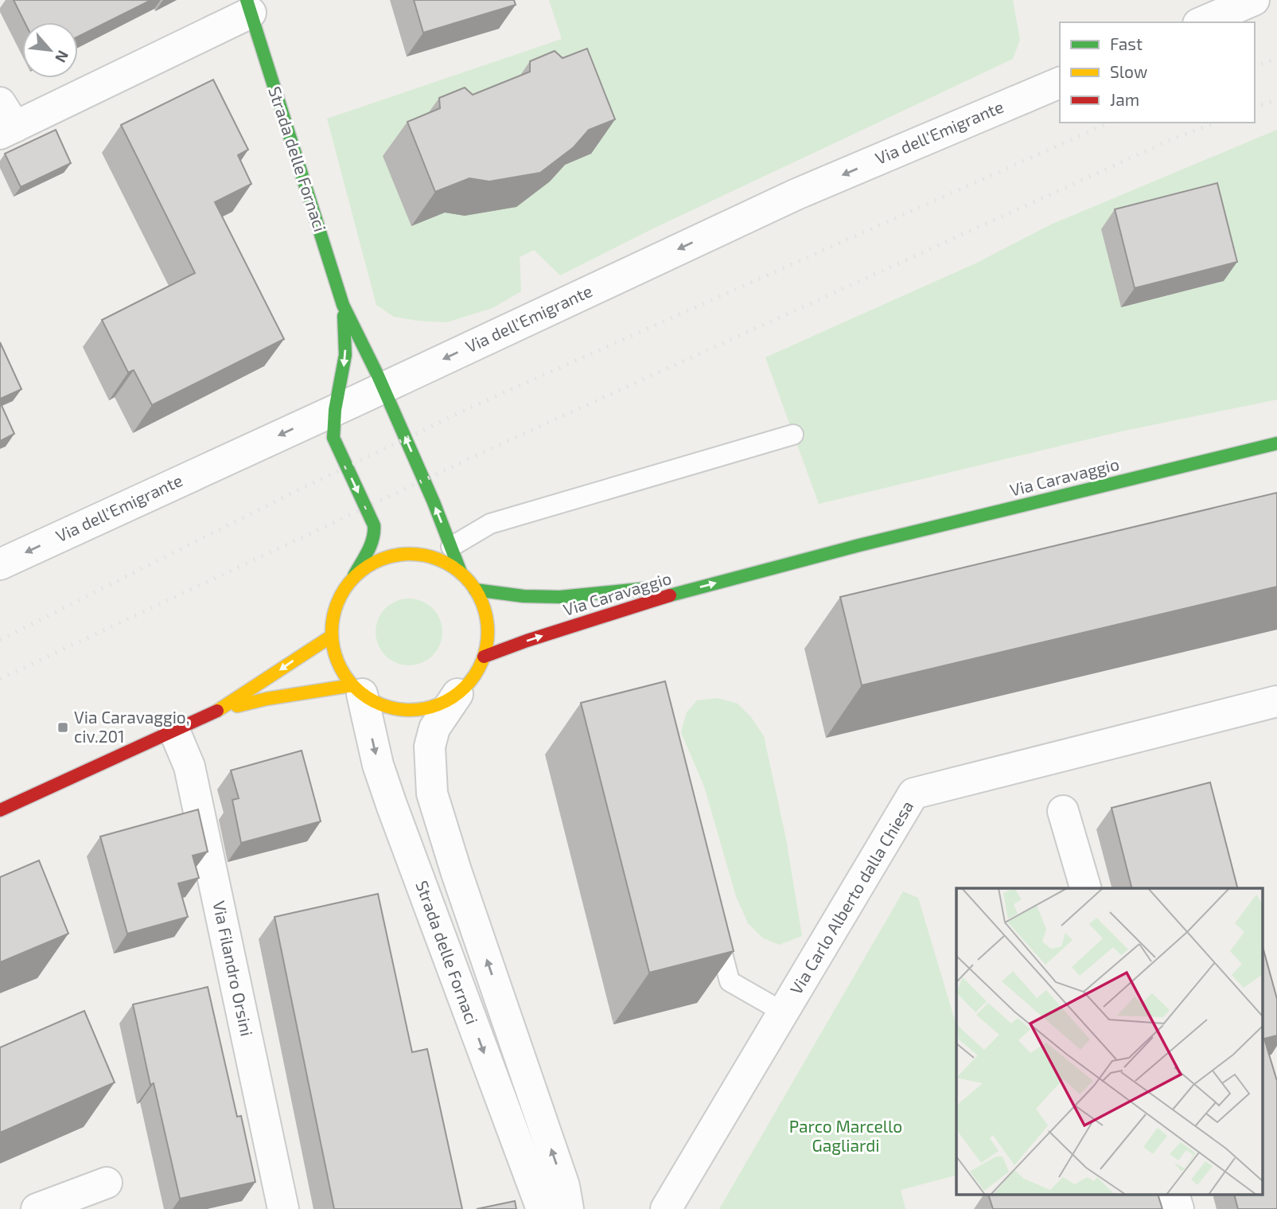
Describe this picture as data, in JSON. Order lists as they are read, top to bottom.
{
  "streets": {
    "street": [
      "Via dell'Emigrante",
      "Strada delle Fornaci",
      "Via Caravaggio",
      "Via Carlo Alberto dalla Chiesa",
      "Via Filandro Orsini"
    ]
  },
  "crossings": [
    ["Via dell'Emigrante", "Strada delle Fornaci"],
    ["Strada delle Fornaci", "Via Caravaggio"]
  ],
  "parks": ["Parco Marcello Gagliardi"],
  "places": {
    "transit": ["Via Caravaggio, civ.201"]
  },
  "legend": ["Fast", "Slow", "Jam"],
  "north": "bottom right"
}
